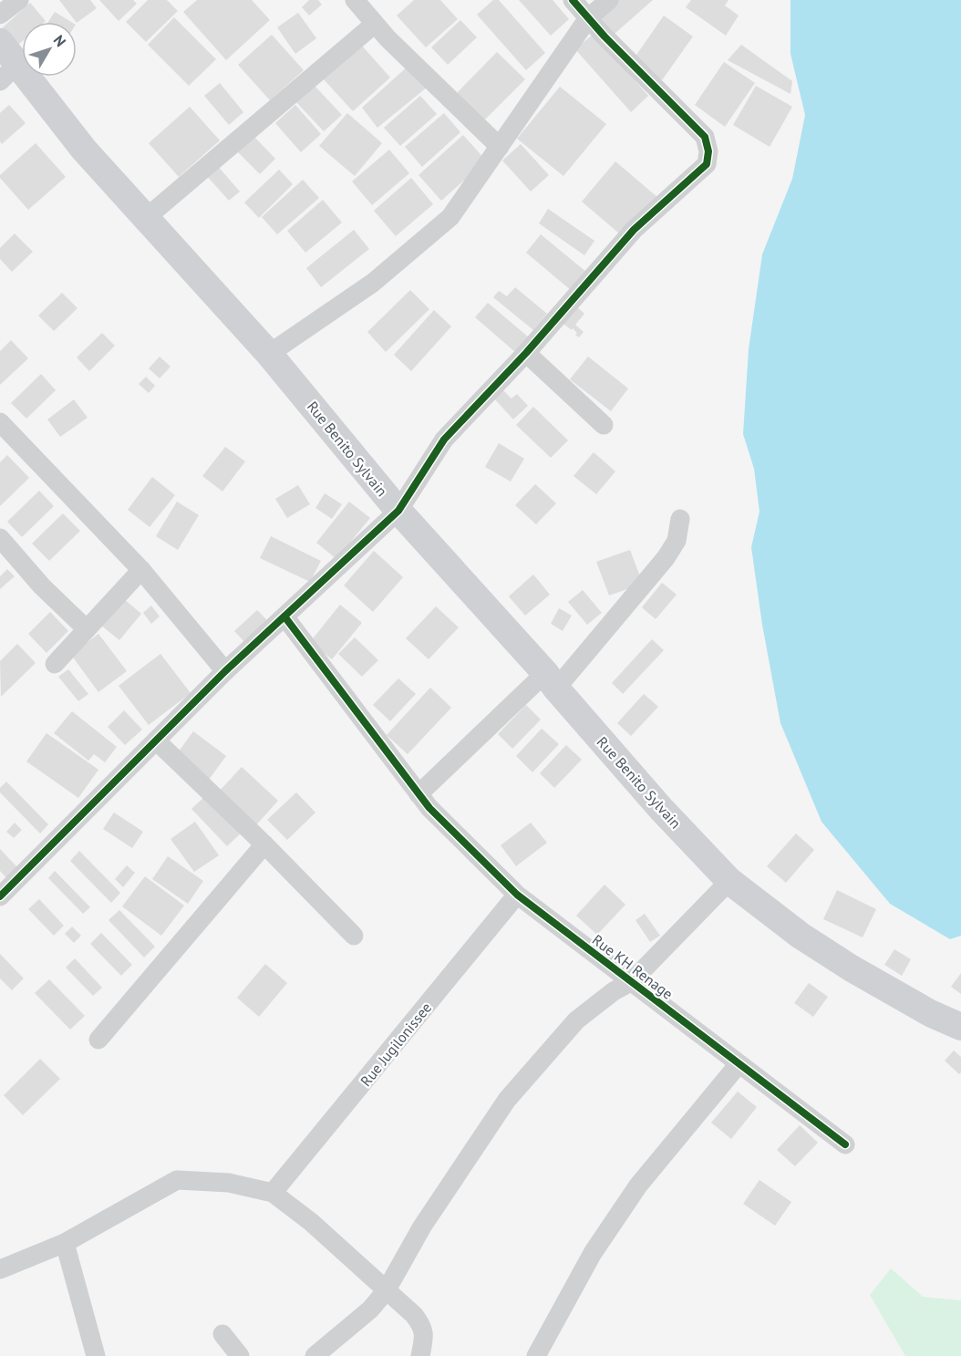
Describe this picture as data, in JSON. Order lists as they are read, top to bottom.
{
  "streets": {
    "main road": ["Rue Benito Sylvain"],
    "street": ["Rue KH Renage", "Rue Jugilonissee"]
  },
  "crossings": [
    ["Rue KH Renage", "Rue Jugilonissee"]
  ],
  "north": "top right"
}
